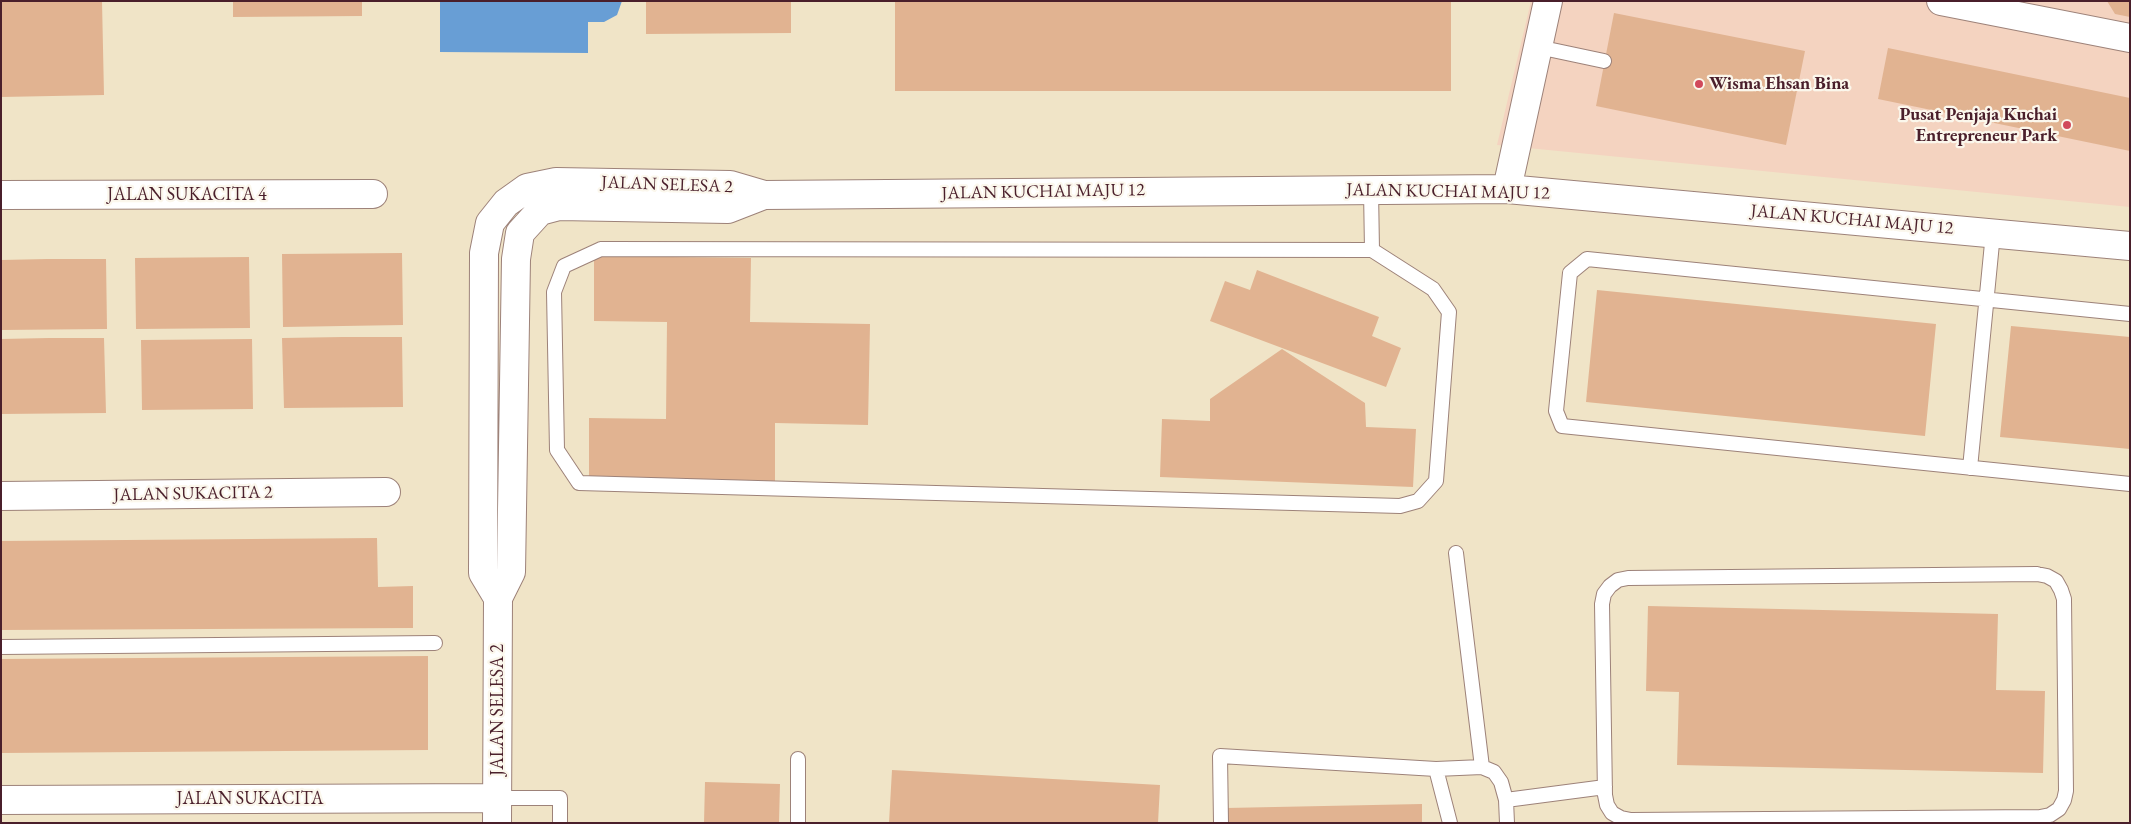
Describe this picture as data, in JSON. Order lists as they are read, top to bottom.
{
  "streets": {
    "street": [
      "JALAN SELESA 2",
      "JALAN KUCHAI MAJU 12",
      "JALAN SUKACITA 4",
      "JALAN SUKACITA 2",
      "JALAN SUKACITA"
    ]
  },
  "crossings": [
    ["JALAN SELESA 2", "JALAN KUCHAI MAJU 12"],
    ["JALAN SELESA 2", "JALAN SUKACITA"]
  ],
  "places": ["Wisma Ehsan Bina", "Pusat Penjaja Kuchai Entrepreneur Park"]
}
